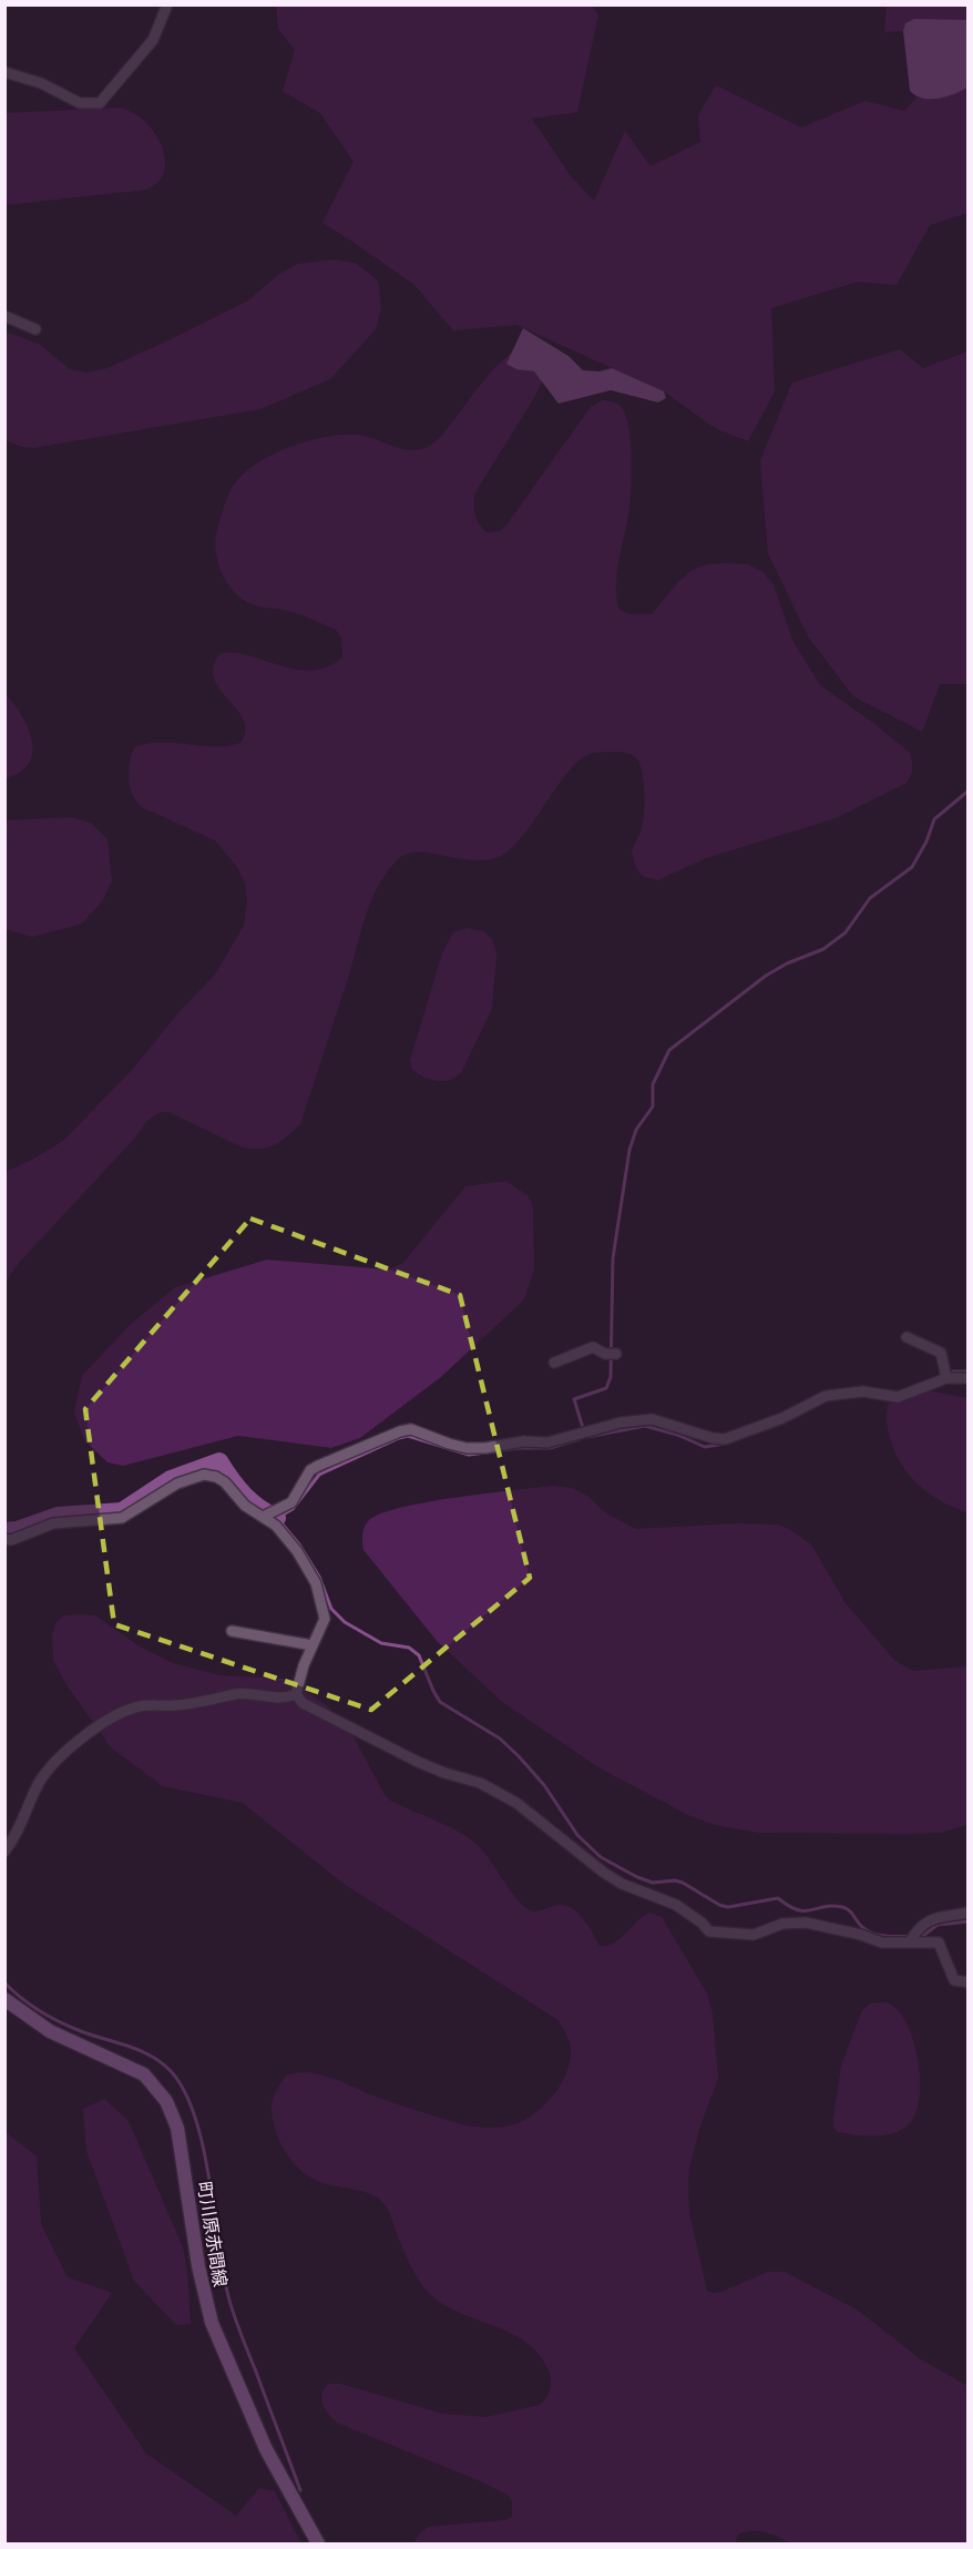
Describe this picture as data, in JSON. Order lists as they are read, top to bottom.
{
  "streets": {
    "main road": ["町川原赤間線"]
  }
}
